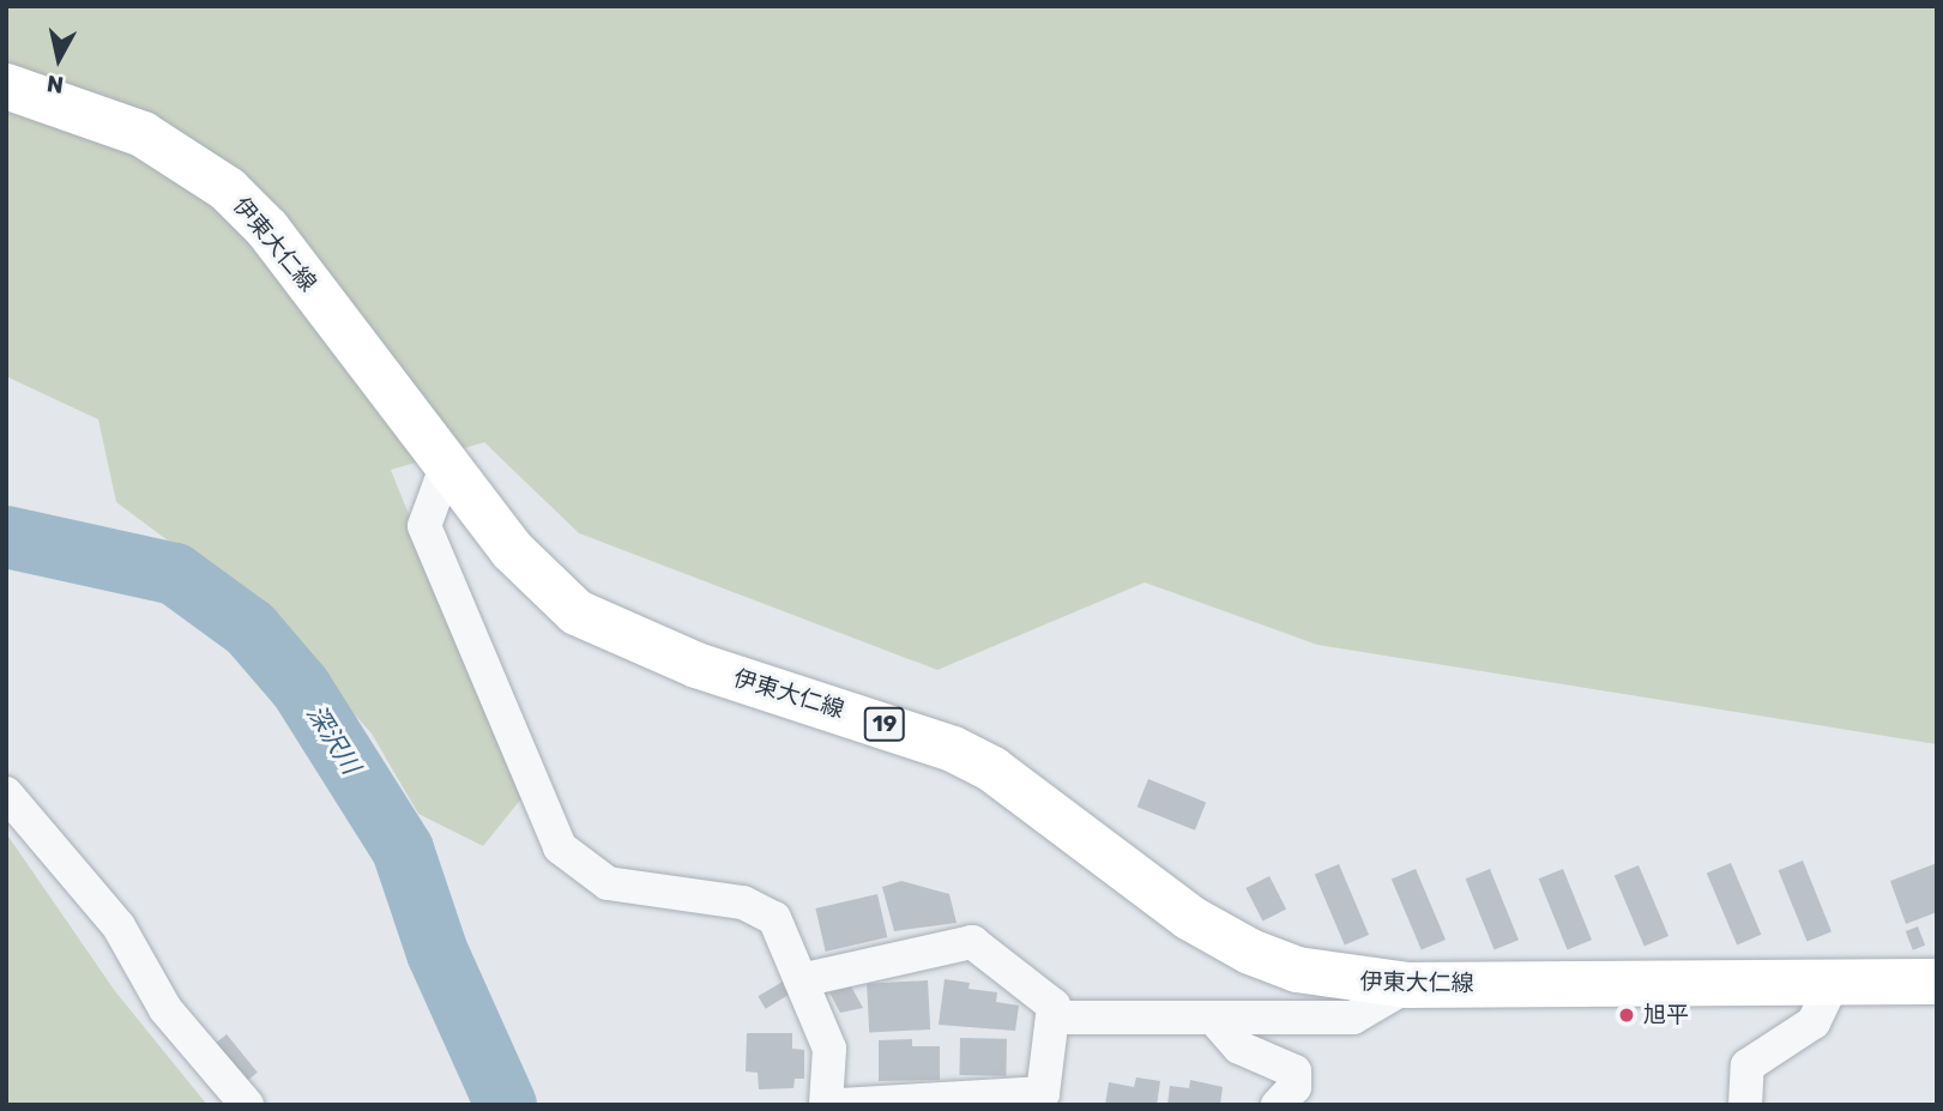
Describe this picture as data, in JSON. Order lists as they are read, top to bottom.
{
  "streets": {
    "main road": ["伊東大仁線", "19"]
  },
  "water": ["深沢川"],
  "places": ["旭平"],
  "north": "bottom"
}
